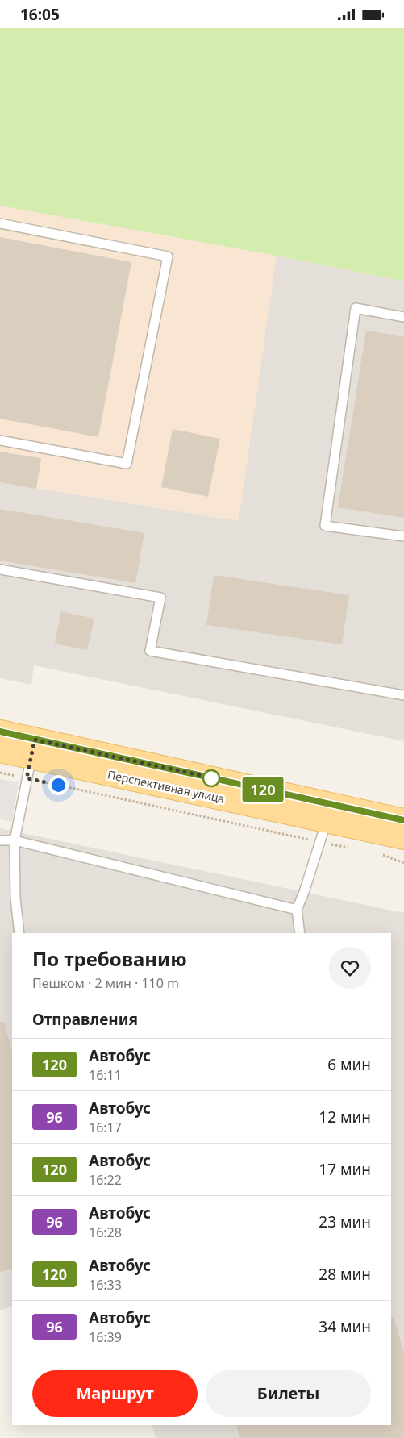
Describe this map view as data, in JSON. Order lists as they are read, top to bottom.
{
  "streets": {
    "main road": ["Перспективная улица"]
  },
  "lines": ["bus line 120"],
  "page": {
    "status": "16:05",
    "on_map": "120",
    "heading": [
      ["По требованию", "Пешком · 2 мин · 110 m"],
      "Отправления"
    ],
    "list": [
      {
        "mark": "120",
        "name": "Автобус",
        "note": "16:11",
        "value": "6 мин"
      },
      {
        "mark": "96",
        "name": "Автобус",
        "note": "16:17",
        "value": "12 мин"
      },
      {
        "mark": "120",
        "name": "Автобус",
        "note": "16:22",
        "value": "17 мин"
      },
      {
        "mark": "96",
        "name": "Автобус",
        "note": "16:28",
        "value": "23 мин"
      },
      {
        "mark": "120",
        "name": "Автобус",
        "note": "16:33",
        "value": "28 мин"
      },
      {
        "mark": "96",
        "name": "Автобус",
        "note": "16:39",
        "value": "34 мин"
      }
    ],
    "buttons": ["Маршрут", "Билеты"]
  }
}
